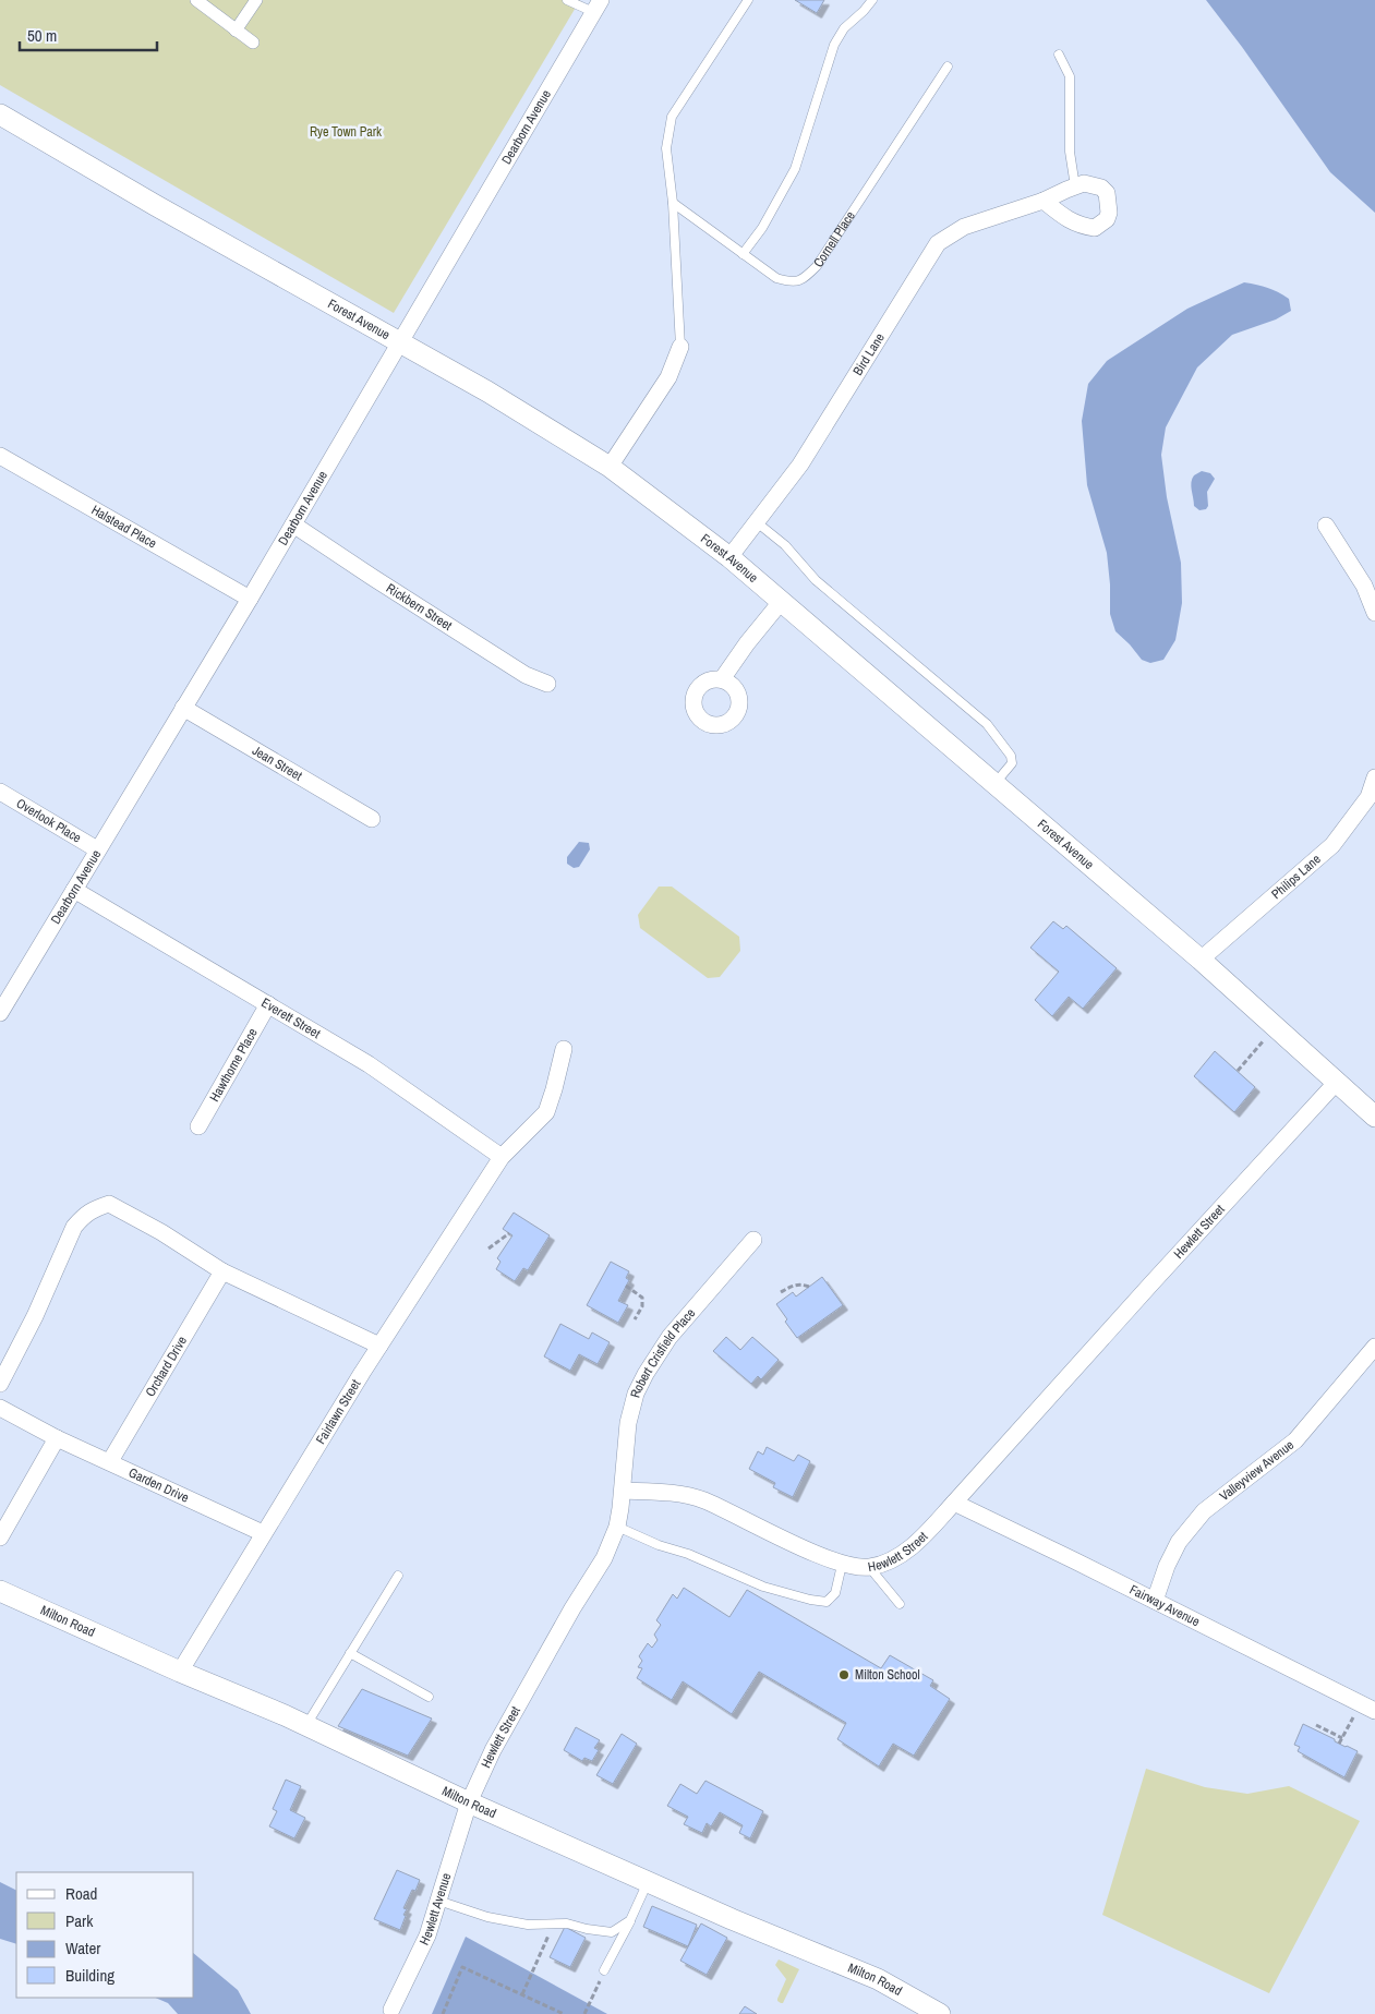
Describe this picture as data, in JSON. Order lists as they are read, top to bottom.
{
  "streets": {
    "street": [
      "Dearborn Avenue",
      "Forest Avenue",
      "Bird Lane",
      "Halstead Place",
      "Rickbern Street",
      "Jean Street",
      "Overlook Place",
      "Philips Lane",
      "Everett Street",
      "Hawthorne Place",
      "Hewlett Street",
      "Robert Crisfield Place",
      "Orchard Drive",
      "Fairlawn Street",
      "Valleyview Avenue",
      "Garden Drive",
      "Fairway Avenue",
      "Milton Road",
      "Hewlett Avenue"
    ],
    "lane": ["Cornell Place"]
  },
  "crossings": [
    ["Dearborn Avenue", "Forest Avenue"],
    ["Dearborn Avenue", "Halstead Place"],
    ["Dearborn Avenue", "Rickbern Street"],
    ["Dearborn Avenue", "Jean Street"],
    ["Dearborn Avenue", "Overlook Place"],
    ["Dearborn Avenue", "Everett Street"],
    ["Forest Avenue", "Bird Lane"],
    ["Forest Avenue", "Philips Lane"],
    ["Forest Avenue", "Hewlett Street"],
    ["Everett Street", "Hawthorne Place"],
    ["Everett Street", "Fairlawn Street"],
    ["Hewlett Street", "Robert Crisfield Place"],
    ["Hewlett Street", "Fairway Avenue"],
    ["Hewlett Street", "Milton Road"],
    ["Hewlett Street", "Hewlett Avenue"],
    ["Orchard Drive", "Garden Drive"],
    ["Fairlawn Street", "Garden Drive"],
    ["Fairlawn Street", "Milton Road"],
    ["Valleyview Avenue", "Fairway Avenue"],
    ["Milton Road", "Hewlett Avenue"]
  ],
  "parks": ["Rye Town Park"],
  "places": ["Milton School"],
  "legend": [
    "Road",
    "Park",
    "Water",
    "Building"
  ],
  "scale_bar": "50 m"
}
